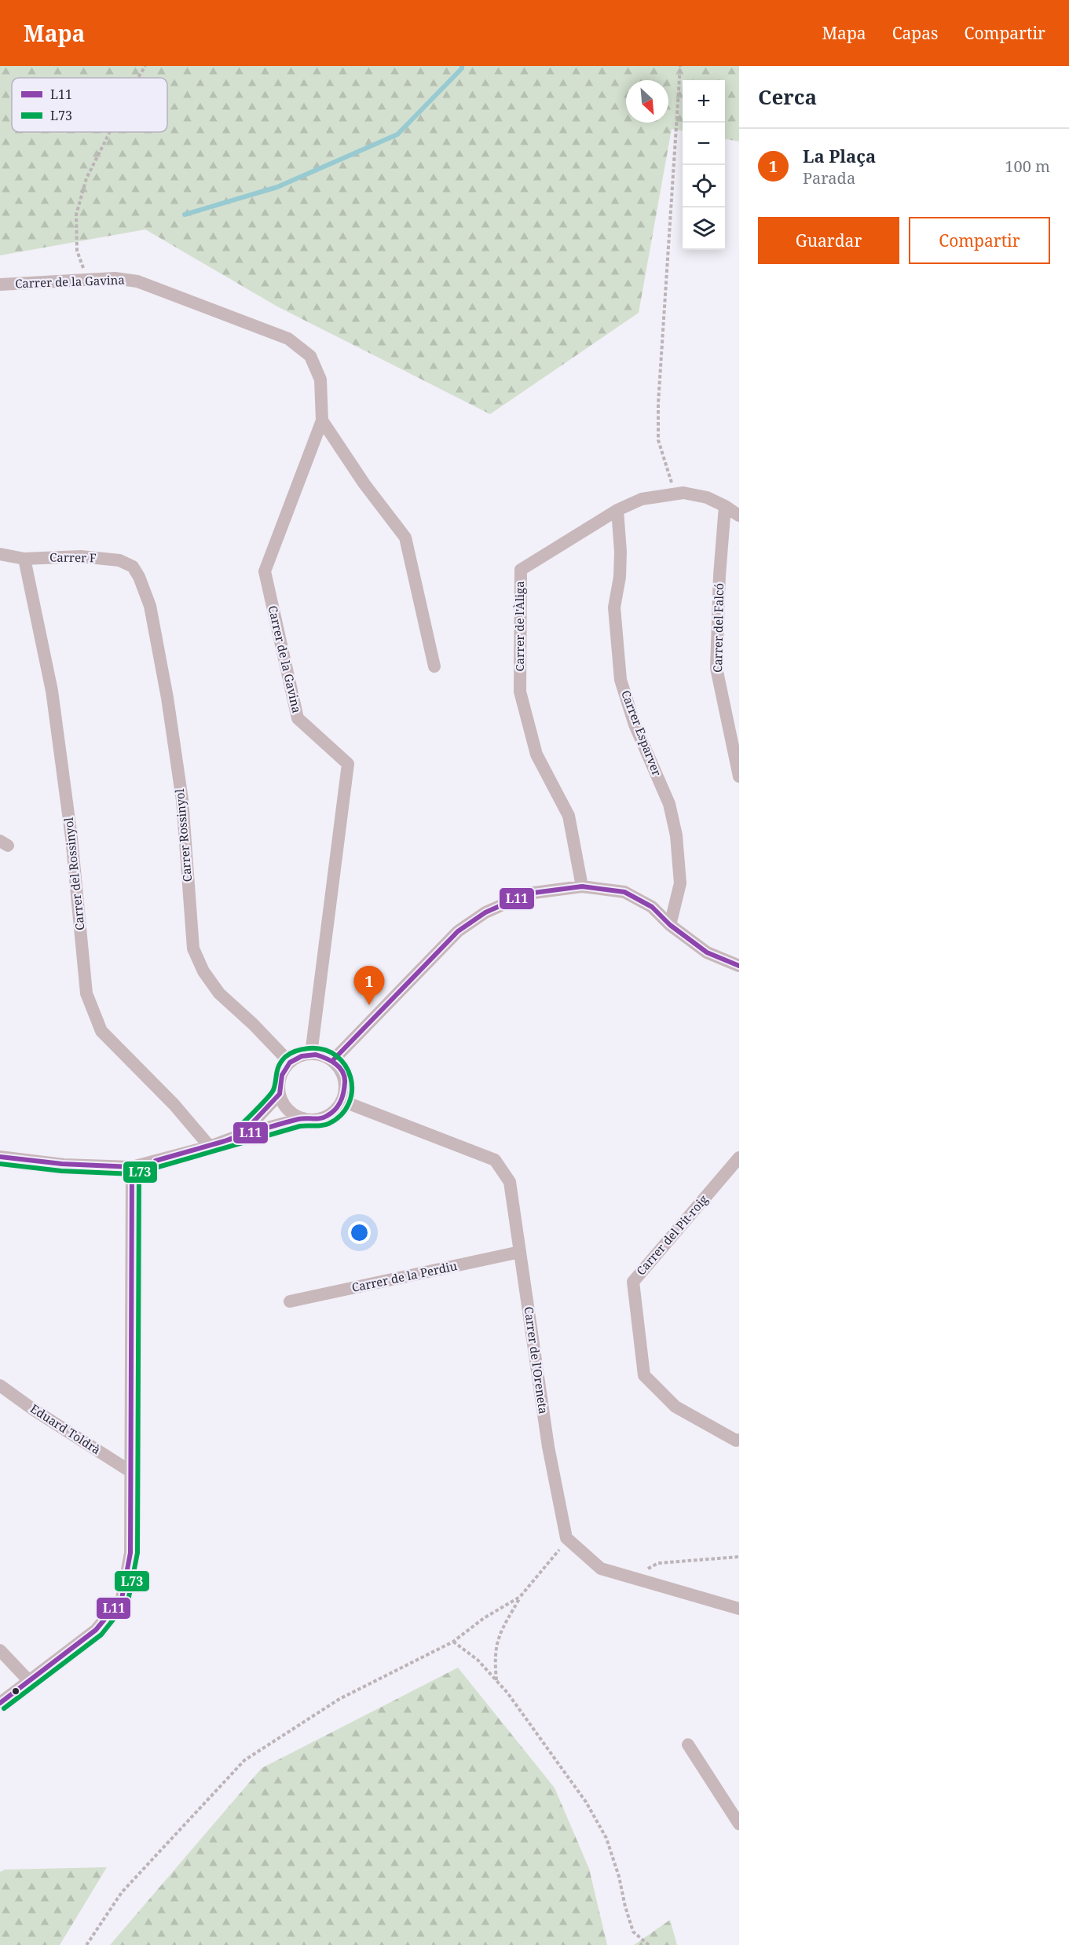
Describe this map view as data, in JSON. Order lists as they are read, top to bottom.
{
  "streets": {
    "street": [
      "Carrer de la Gavina",
      "Carrer F",
      "Carrer de l'Àliga",
      "Carrer del Falcó",
      "Carrer Esparver",
      "Carrer Rossinyol",
      "Carrer del Rossinyol",
      "Carrer del Pit-roig",
      "Carrer de la Perdiu",
      "Carrer de l'Oreneta",
      "Eduard Toldrà"
    ]
  },
  "crossings": [
    ["Carrer de la Gavina", "Carrer Rossinyol"],
    ["Carrer de la Gavina", "Carrer de l'Oreneta"],
    ["Carrer F", "Carrer Rossinyol"],
    ["Carrer F", "Carrer del Rossinyol"],
    ["Carrer de l'Àliga", "Carrer del Falcó"],
    ["Carrer de l'Àliga", "Carrer Esparver"],
    ["Carrer Rossinyol", "Carrer de l'Oreneta"],
    ["Carrer de la Perdiu", "Carrer de l'Oreneta"]
  ],
  "lines": ["transit line L11", "transit line L73"],
  "legend": ["L11", "L73"],
  "north": "bottom right",
  "page": {
    "header": "Mapa",
    "nav": ["Mapa", "Capas", "Compartir"],
    "heading": "Cerca",
    "map_buttons": ["+", "−"],
    "list": [
      {
        "mark": "1",
        "name": "La Plaça",
        "note": "Parada",
        "value": "100 m"
      }
    ],
    "buttons": ["Guardar", "Compartir"],
    "pins": "1"
  }
}
